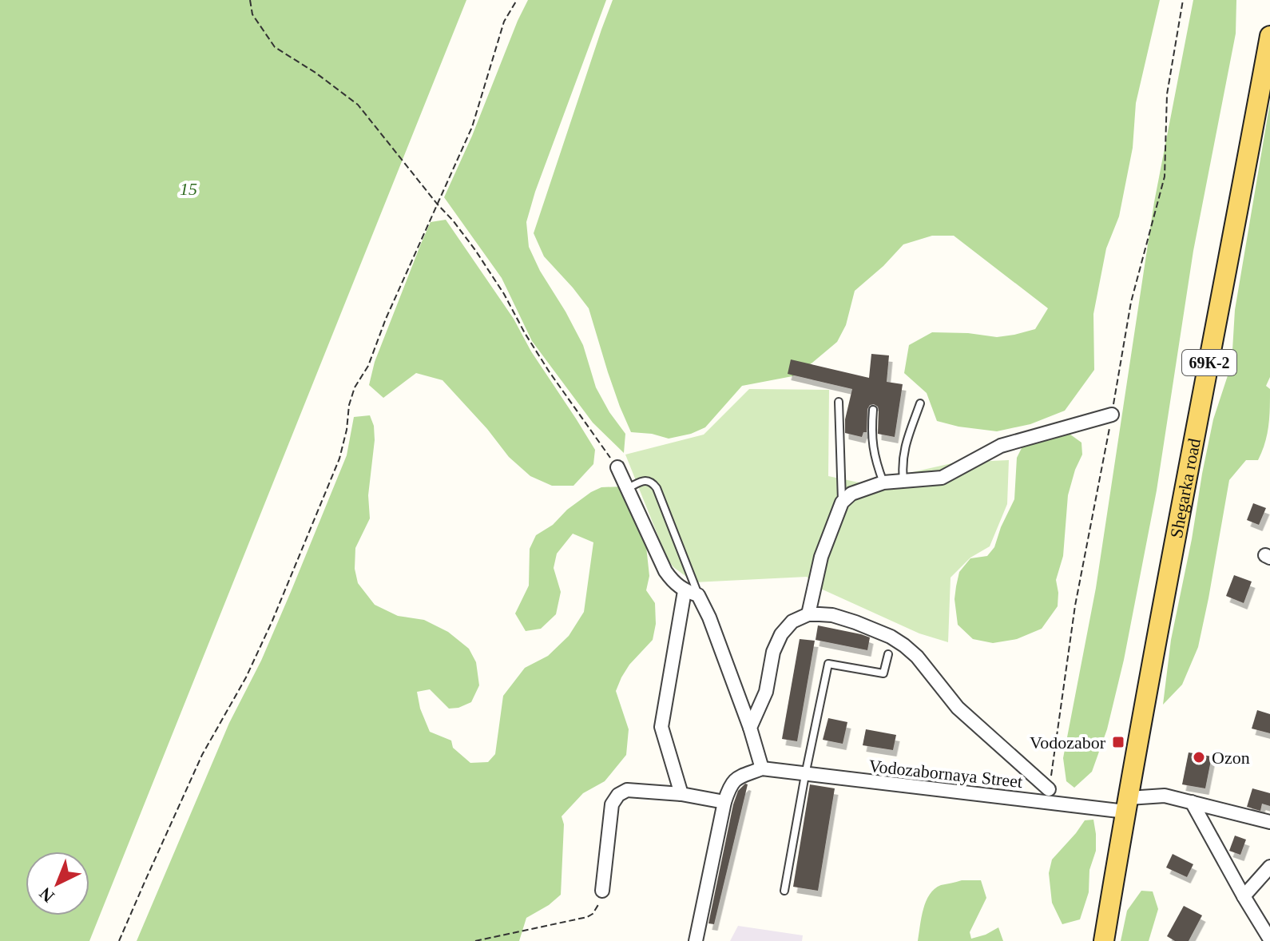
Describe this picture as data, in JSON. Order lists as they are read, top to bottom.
{
  "streets": {
    "main road": ["69К-2", "Shegarka road"],
    "street": ["Vodozabornaya Street"]
  },
  "crossings": [
    ["Shegarka road", "Vodozabornaya Street"]
  ],
  "parks": ["15"],
  "places": {
    "transit": ["Vodozabor"],
    "other": ["Ozon"]
  },
  "north": "bottom left"
}
